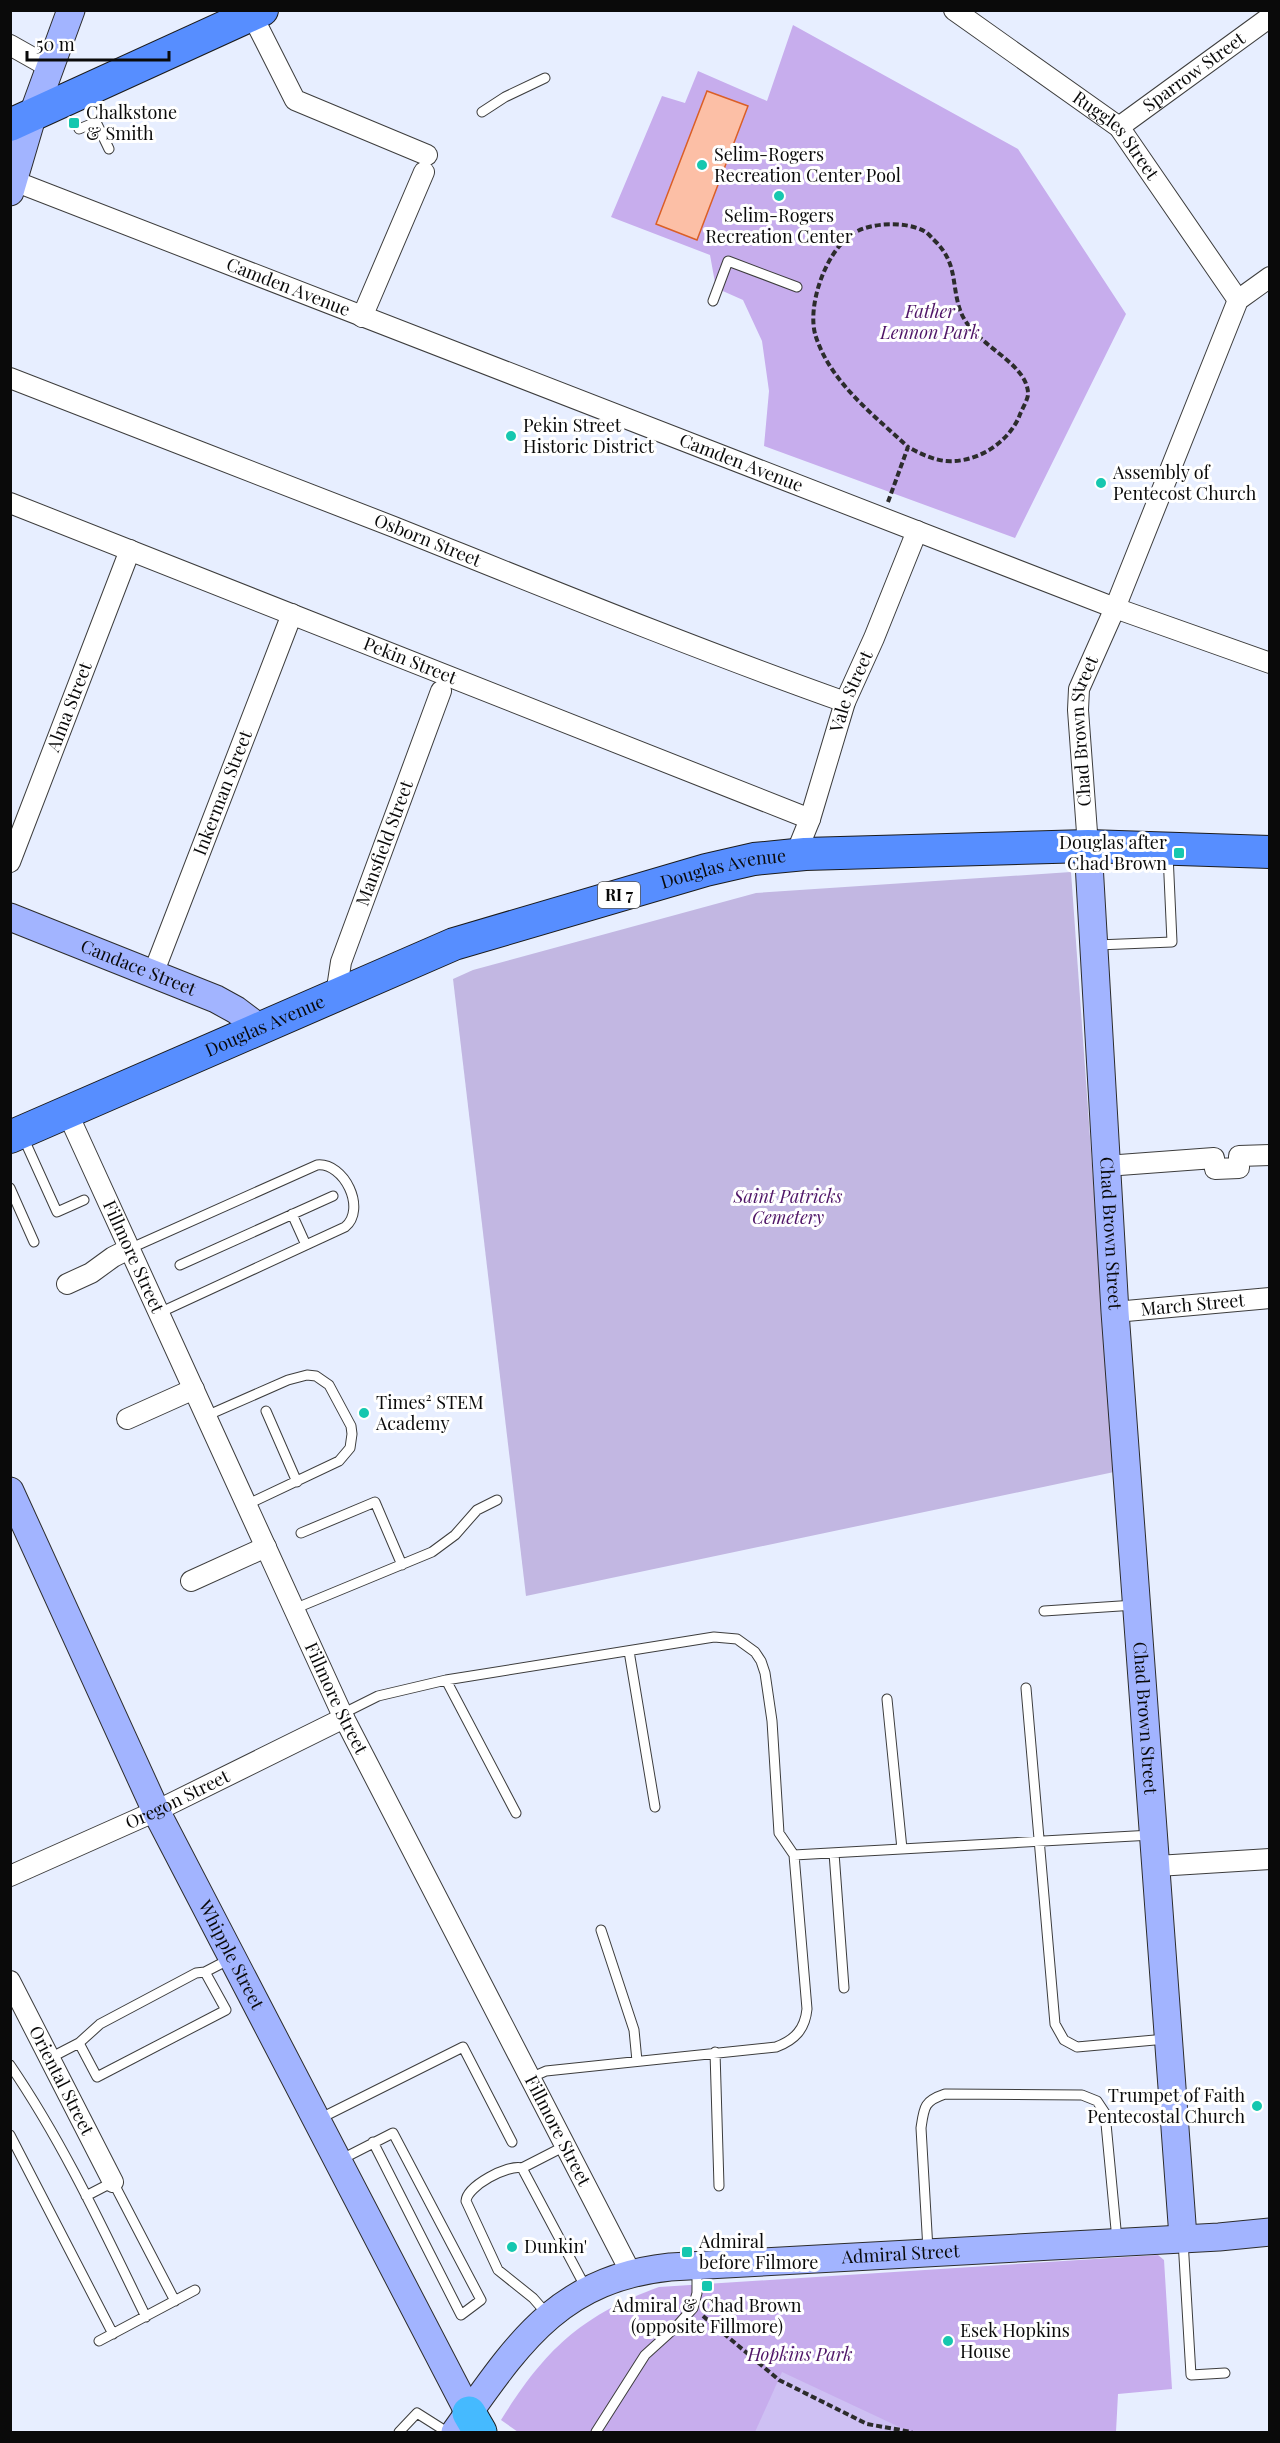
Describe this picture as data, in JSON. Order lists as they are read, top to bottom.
{
  "streets": {
    "main road": ["Douglas Avenue", "RI 7"],
    "street": [
      "Sparrow Street",
      "Ruggles Street",
      "Camden Avenue",
      "Osborn Street",
      "Pekin Street",
      "Vale Street",
      "Alma Street",
      "Chad Brown Street",
      "Inkerman Street",
      "Mansfield Street",
      "Candace Street",
      "Fillmore Street",
      "March Street",
      "Oregon Street",
      "Whipple Street",
      "Oriental Street",
      "Admiral Street"
    ]
  },
  "crossings": [
    ["Sparrow Street", "Ruggles Street"],
    ["Ruggles Street", "Chad Brown Street"],
    ["Camden Avenue", "Vale Street"],
    ["Camden Avenue", "Chad Brown Street"],
    ["Osborn Street", "Vale Street"],
    ["Pekin Street", "Vale Street"],
    ["Pekin Street", "Alma Street"],
    ["Pekin Street", "Inkerman Street"],
    ["Vale Street", "Douglas Avenue"],
    ["Chad Brown Street", "Douglas Avenue"],
    ["Chad Brown Street", "March Street"],
    ["Chad Brown Street", "Admiral Street"],
    ["Inkerman Street", "Candace Street"],
    ["Mansfield Street", "Douglas Avenue"],
    ["Douglas Avenue", "Candace Street"],
    ["Douglas Avenue", "Fillmore Street"],
    ["Fillmore Street", "Oregon Street"],
    ["Fillmore Street", "Admiral Street"],
    ["Oregon Street", "Whipple Street"],
    ["Whipple Street", "Admiral Street"]
  ],
  "parks": ["Father Lennon Park", "Saint Patricks Cemetery", "Hopkins Park"],
  "places": {
    "transit": [
      "Chalkstone & Smith",
      "Douglas after Chad Brown",
      "Admiral before Filmore",
      "Admiral & Chad Brown (opposite Fillmore)"
    ],
    "other": [
      "Selim-Rogers Recreation Center Pool",
      "Selim-Rogers Recreation Center",
      "Pekin Street Historic District",
      "Assembly of Pentecost Church",
      "Times² STEM Academy",
      "Trumpet of Faith Pentecostal Church",
      "Dunkin'",
      "Esek Hopkins House"
    ]
  },
  "scale_bar": "50 m"
}
